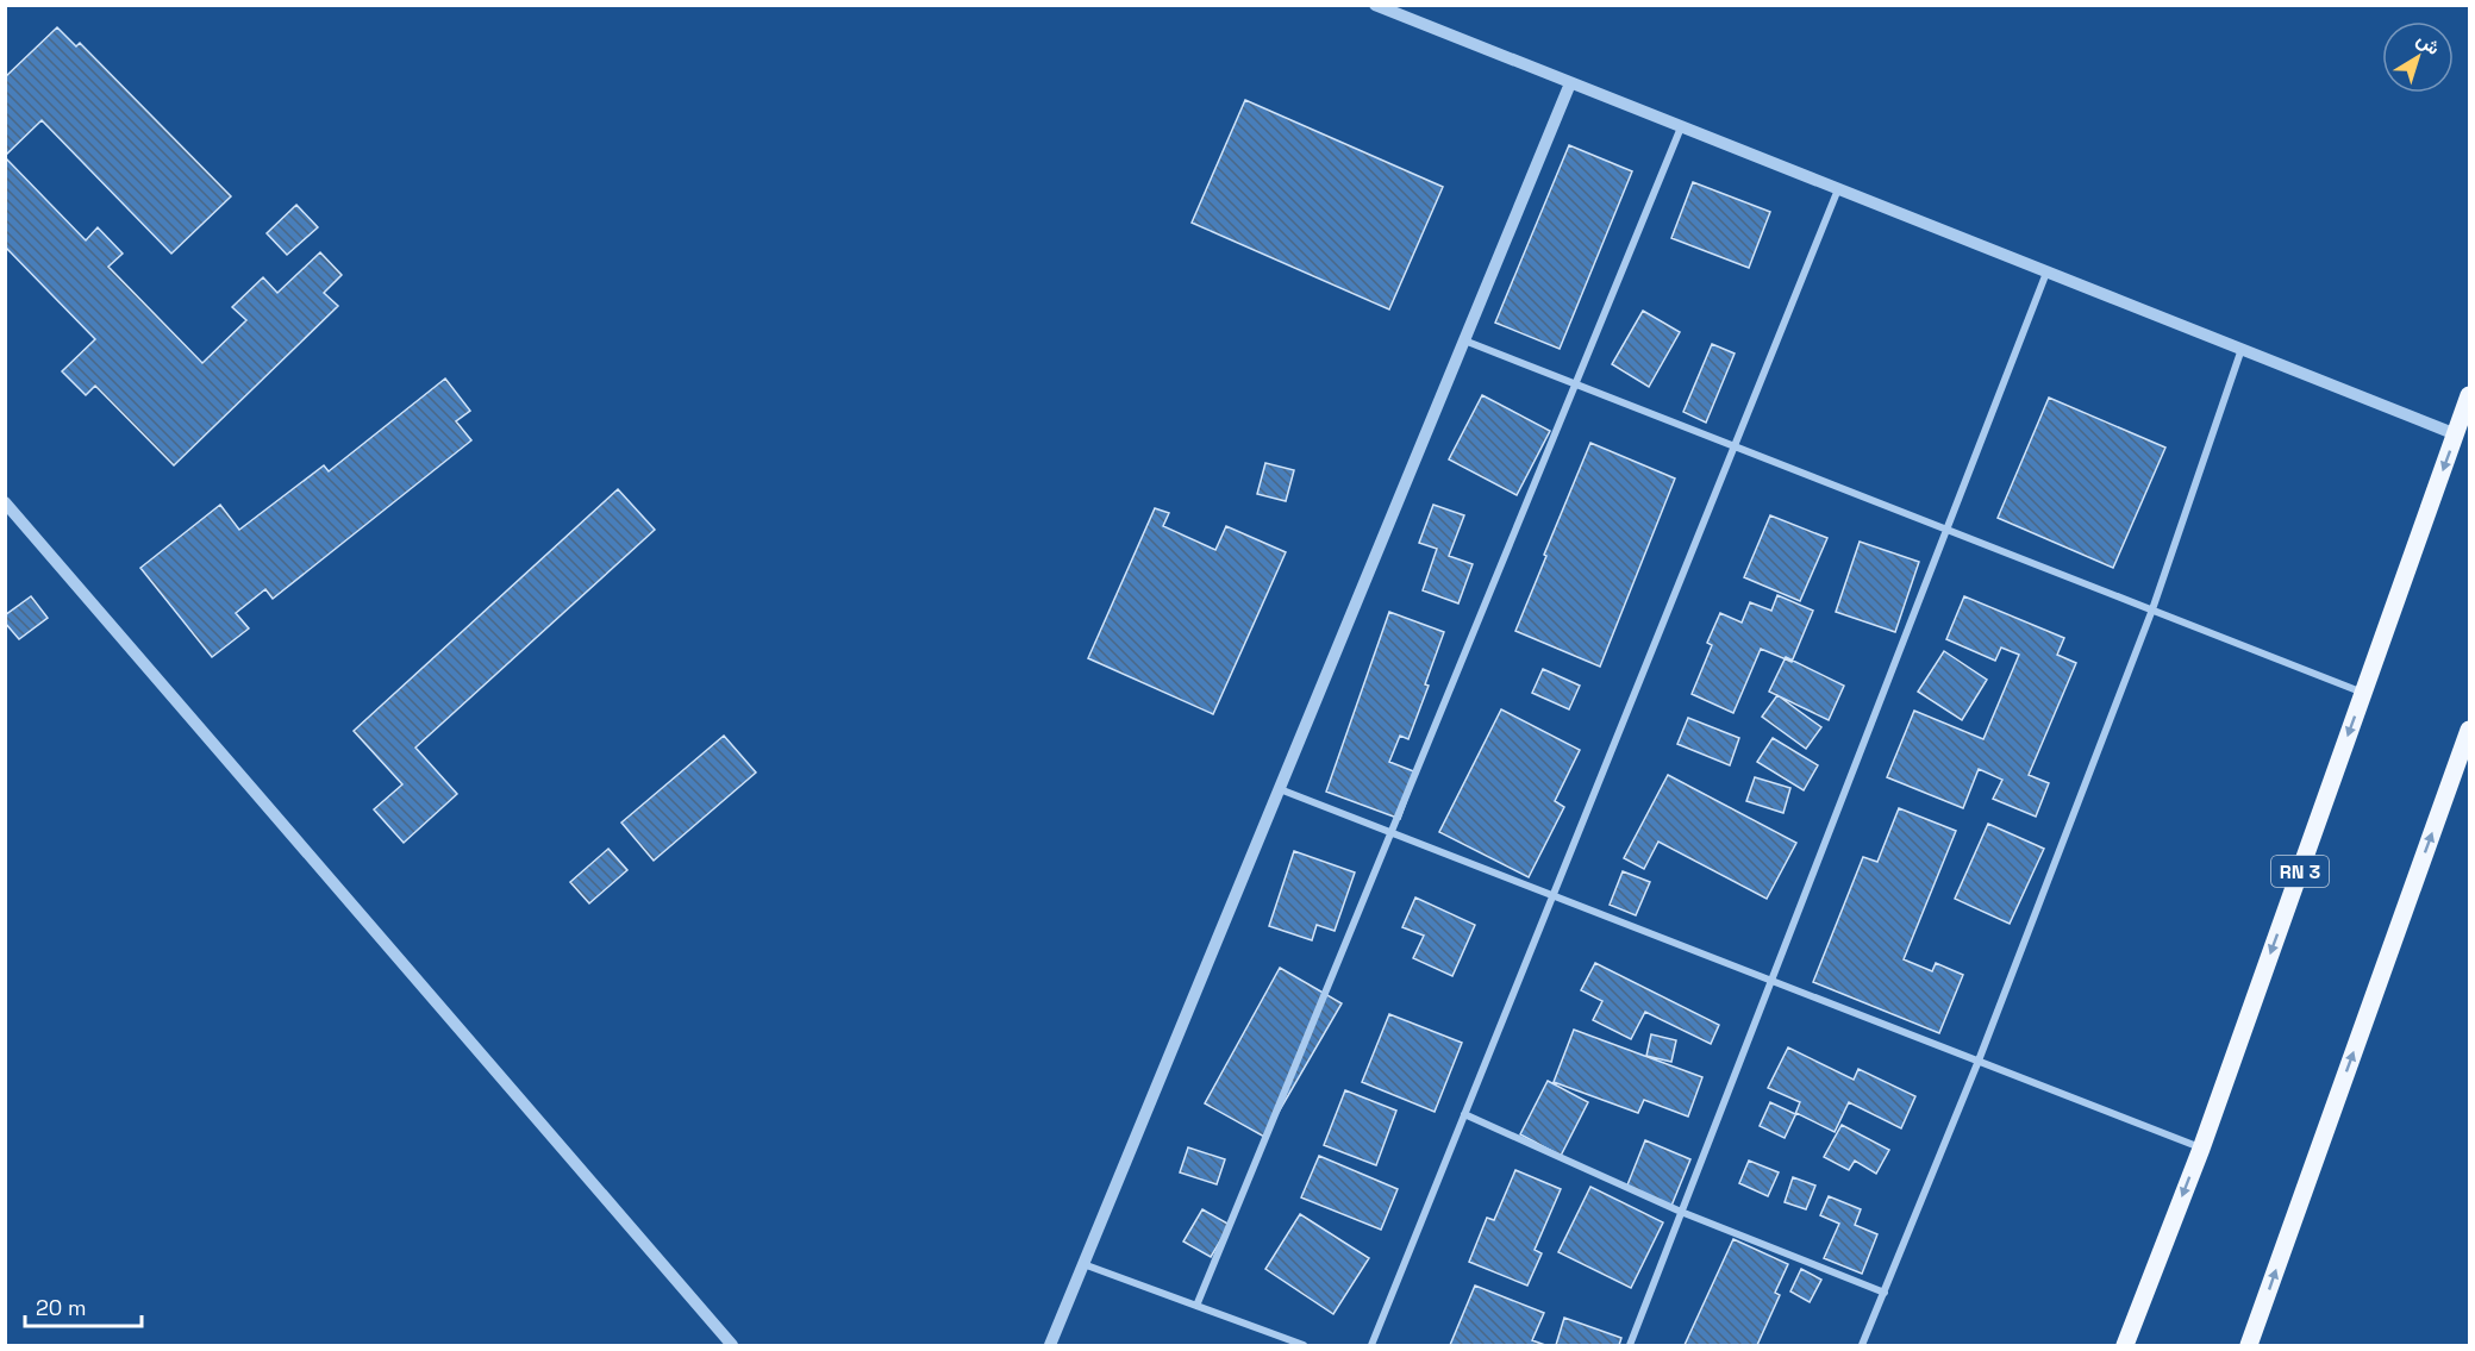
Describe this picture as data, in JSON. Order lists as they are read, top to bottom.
{
  "streets": {
    "main road": ["RN 3"]
  },
  "scale_bar": "20 m",
  "north": "top right"
}
